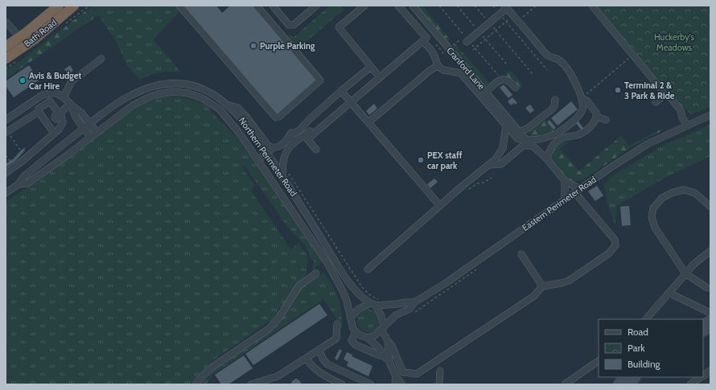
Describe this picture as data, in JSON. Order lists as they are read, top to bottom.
{
  "streets": {
    "highway": ["Bath Road"],
    "street": ["Cranford Lane", "Northern Perimeter Road", "Eastern Perimeter Road"]
  },
  "crossings": [
    ["Northern Perimeter Road", "Eastern Perimeter Road"]
  ],
  "parks": ["Huckerby's Meadows"],
  "places": [
    "Purple Parking",
    "Avis & Budget Car Hire",
    "Terminal 2 & 3 Park & Ride",
    "PEX staff car park"
  ],
  "legend": ["Road", "Park", "Building"]
}
